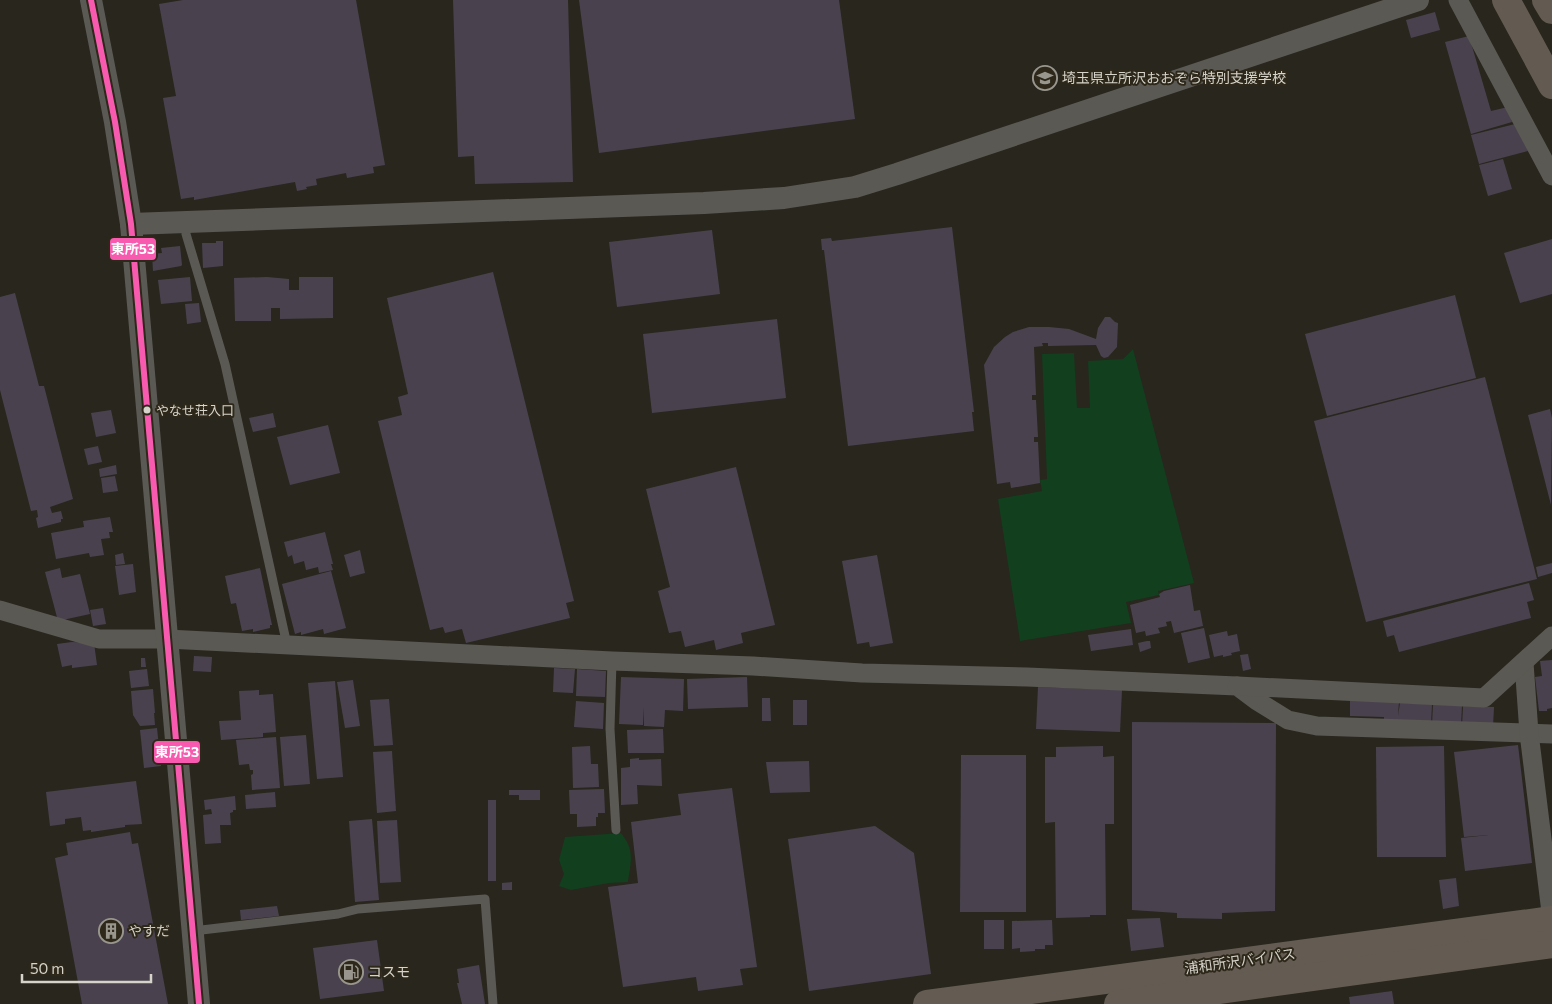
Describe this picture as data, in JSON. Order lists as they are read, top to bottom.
{
  "streets": {
    "highway": ["浦和所沢バイパス"]
  },
  "places": {
    "school or university": ["埼玉県立所沢おおぞら特別支援学校"],
    "other": ["やなせ荘入口"],
    "building": ["やすだ"],
    "fuel station": ["コスモ"]
  },
  "lines": ["transit line 東所53"],
  "scale_bar": "50 m"
}
